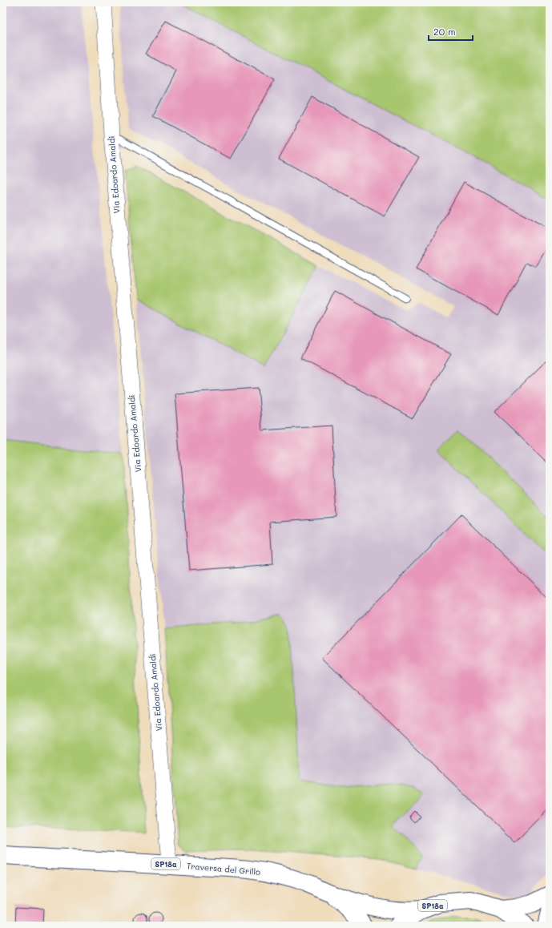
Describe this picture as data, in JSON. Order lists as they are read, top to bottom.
{
  "streets": {
    "main road": ["SP18a", "Traversa del Grillo"],
    "street": ["Via Edoardo Amaldi"]
  },
  "crossings": [
    ["Via Edoardo Amaldi", "Traversa del Grillo"]
  ],
  "scale_bar": "20 m"
}
